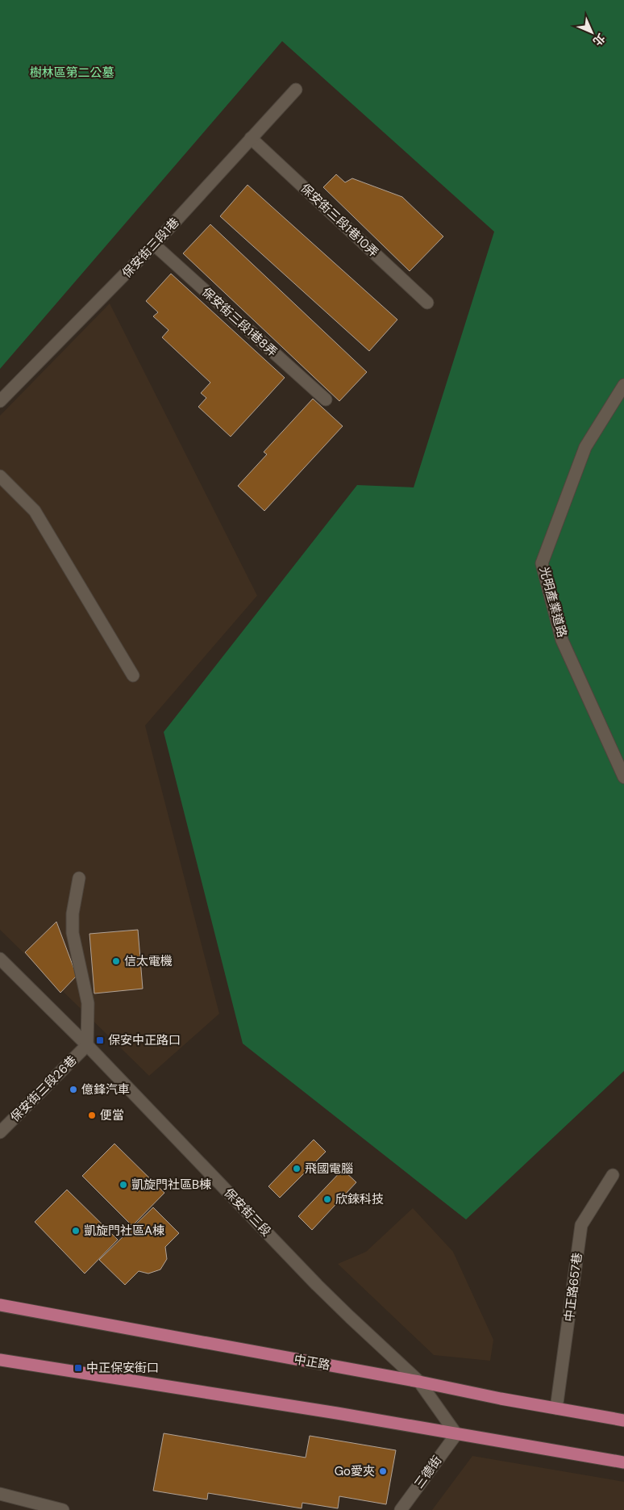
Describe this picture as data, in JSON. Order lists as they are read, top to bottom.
{
  "streets": {
    "main road": ["中正路"],
    "street": [
      "保安街三段1巷10弄",
      "保安街三段1巷",
      "保安街三段1巷8弄",
      "光明產業道路",
      "保安街三段26巷",
      "保安街三段",
      "中正路657巷",
      "三德街"
    ]
  },
  "crossings": [
    ["保安街三段1巷10弄", "保安街三段1巷"],
    ["保安街三段1巷", "保安街三段1巷8弄"],
    ["保安街三段26巷", "保安街三段"],
    ["保安街三段", "中正路"],
    ["保安街三段", "三德街"],
    ["中正路657巷", "中正路"]
  ],
  "parks": ["樹林區第二公墓"],
  "places": {
    "other": [
      "信太電機",
      "億鋒汽車",
      "便當",
      "飛國電腦",
      "凱旋門社區B棟",
      "欣錸科技",
      "凱旋門社區A棟",
      "Go愛夾"
    ],
    "transit": ["保安中正路口", "中正保安街口"]
  },
  "north": "bottom right"
}
